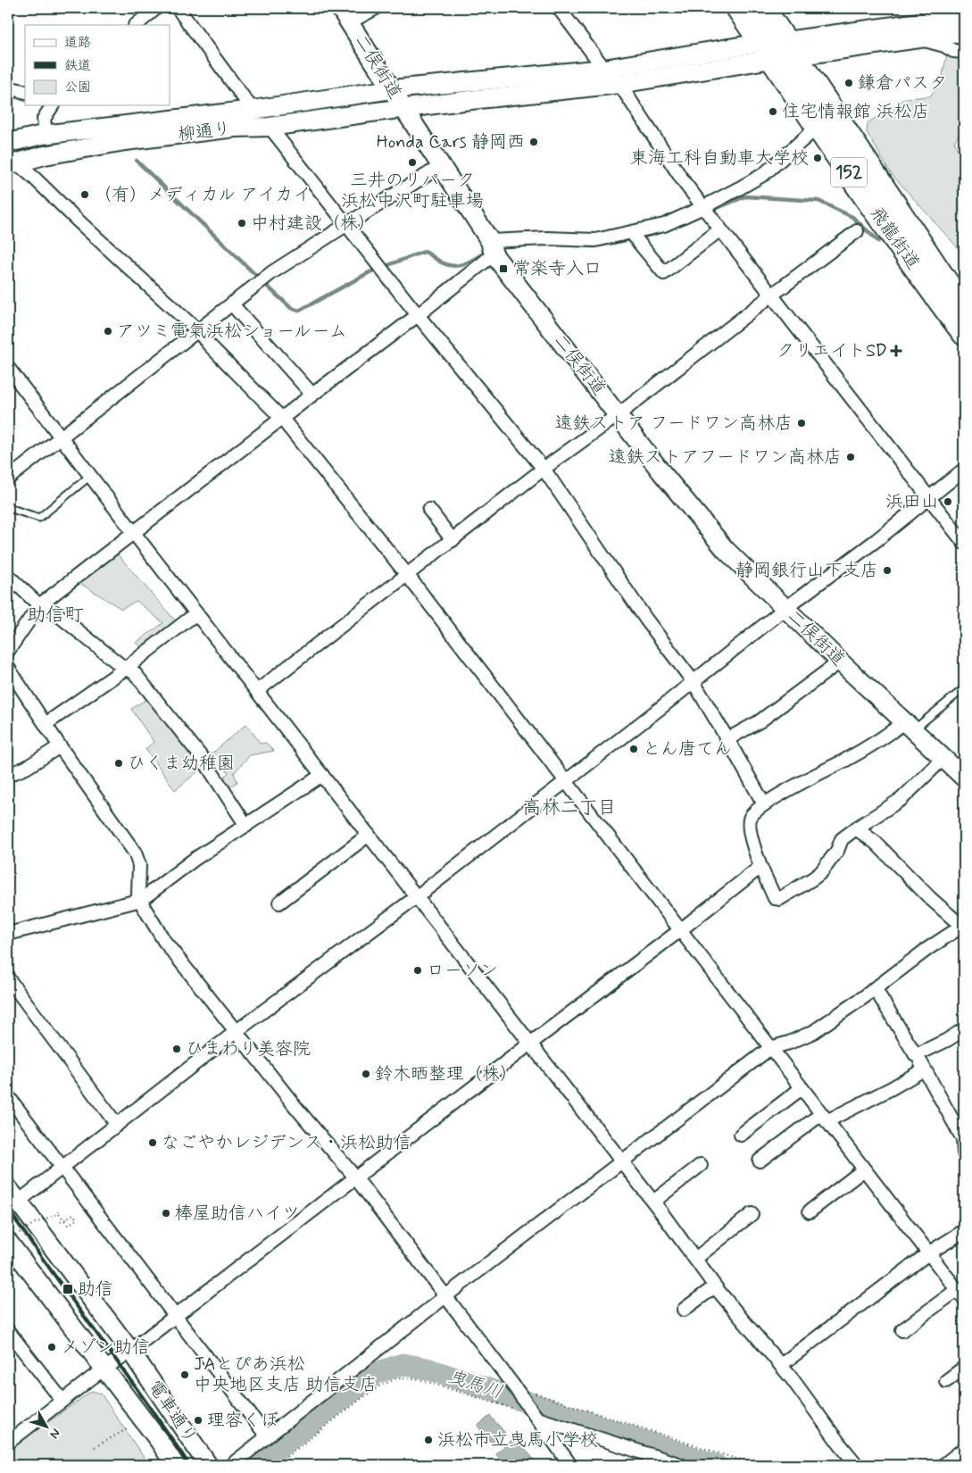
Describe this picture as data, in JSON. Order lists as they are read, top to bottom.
{
  "streets": {
    "highway": ["152", "飛龍街道"],
    "street": ["二俣街道", "柳通り", "電車通り"]
  },
  "crossings": [
    ["二俣街道", "柳通り"],
    ["柳通り", "飛龍街道"]
  ],
  "districts": ["助信町", "高林二丁目"],
  "water": ["曳馬川"],
  "places": {
    "other": [
      "鎌倉パスタ",
      "住宅情報館 浜松店",
      "Honda Cars 静岡西",
      "東海工科自動車大学校",
      "三井のリパーク 浜松中沢町駐車場",
      "（有）メディカル アイカイ",
      "中村建設（株）",
      "アツミ電氣浜松ショールーム",
      "遠鉄ストア フードワン高林店",
      "遠鉄ストアフードワン高林店",
      "浜田山",
      "静岡銀行山下支店",
      "とん唐てん",
      "ひくま幼稚園",
      "ローソン",
      "ひまわり美容院",
      "鈴木晒整理（株）",
      "なごやかレジデンス・浜松助信",
      "棒屋助信ハイツ",
      "メゾン助信",
      "JAとぴあ浜松 中央地区支店 助信支店",
      "理容くぼ",
      "浜松市立曳馬小学校"
    ],
    "transit": ["常楽寺入口", "助信"],
    "health": ["クリエイトSD"]
  },
  "legend": ["道路", "鉄道", "公園"],
  "north": "bottom right"
}
